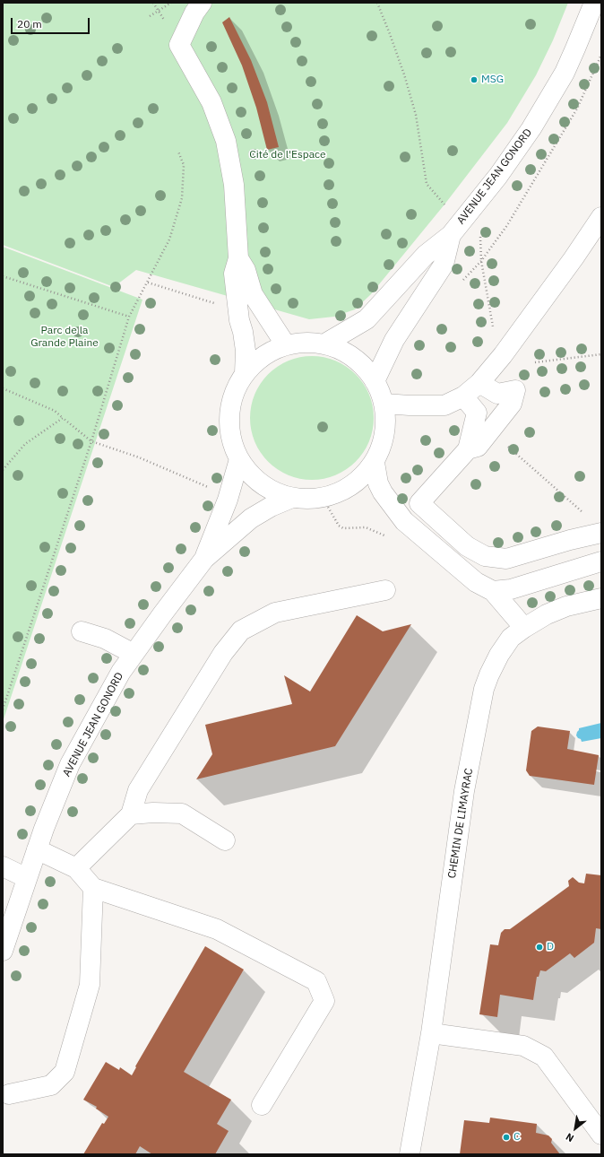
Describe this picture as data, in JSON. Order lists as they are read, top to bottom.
{
  "streets": {
    "street": ["AVENUE JEAN GONORD", "CHEMIN DE LIMAYRAC"]
  },
  "parks": ["Cité de l'Espace", "Parc de la Grande Plaine"],
  "places": ["MSG", "D", "C"],
  "scale_bar": "20 m",
  "north": "bottom left"
}
